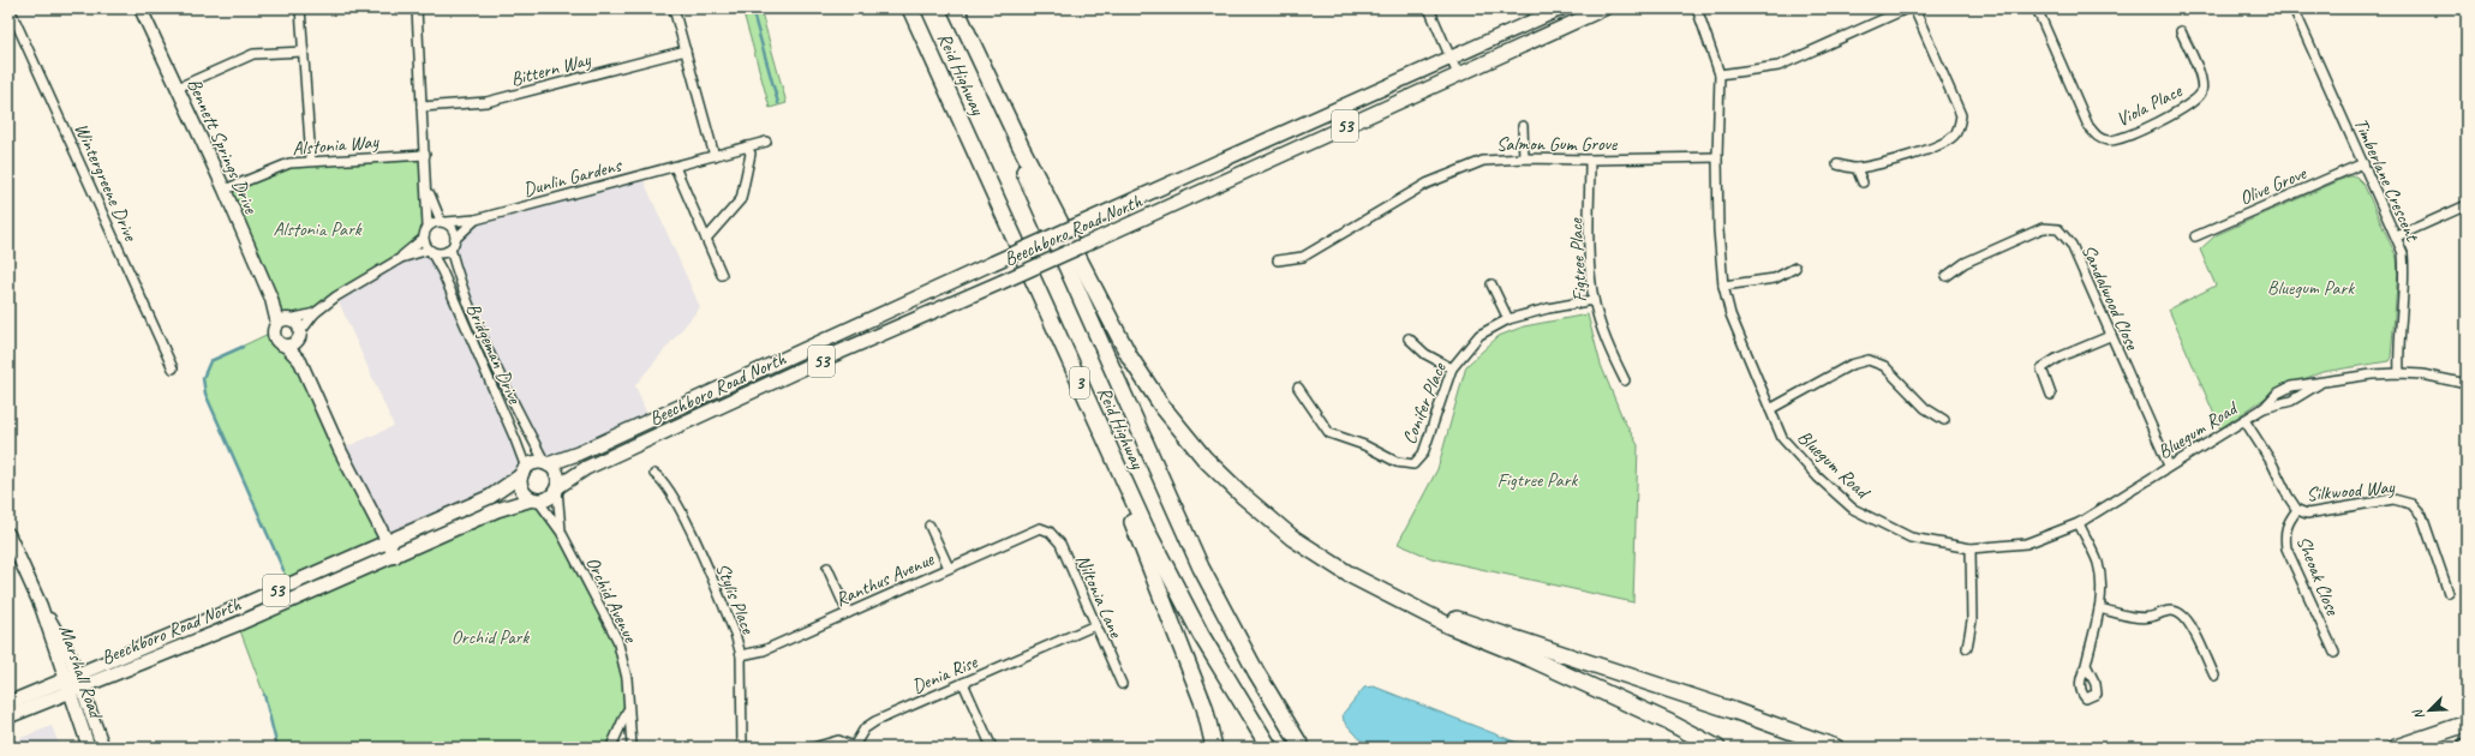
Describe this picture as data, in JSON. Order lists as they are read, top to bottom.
{
  "streets": {
    "highway": ["Reid Highway", "3"],
    "main road": ["53", "Beechboro Road North"],
    "street": [
      "Bittern Way",
      "Viola Place",
      "Salmon Gum Grove",
      "Alstonia Way",
      "Bennett Springs Drive",
      "Dunlin Gardens",
      "Timberlane Crescent",
      "Wintergreene Drive",
      "Olive Grove",
      "Figtree Place",
      "Sandalwood Close",
      "Bridgeman Drive",
      "Conifer Place",
      "Bluegum Road",
      "Silkwood Way",
      "Sheoak Close",
      "Ranthus Avenue",
      "Niltonia Lane",
      "Stylis Place",
      "Orchid Avenue",
      "Marshall Road",
      "Denia Rise"
    ]
  },
  "crossings": [
    ["53", "Beechboro Road North"],
    ["53", "Bridgeman Drive"],
    ["53", "Orchid Avenue"],
    ["Salmon Gum Grove", "Figtree Place"],
    ["Salmon Gum Grove", "Bluegum Road"],
    ["Alstonia Way", "Bennett Springs Drive"],
    ["Dunlin Gardens", "Bridgeman Drive"],
    ["Timberlane Crescent", "Olive Grove"],
    ["Timberlane Crescent", "Bluegum Road"],
    ["Beechboro Road North", "Bridgeman Drive"],
    ["Beechboro Road North", "Orchid Avenue"],
    ["Beechboro Road North", "Marshall Road"],
    ["Figtree Place", "Conifer Place"],
    ["Sandalwood Close", "Bluegum Road"],
    ["Bridgeman Drive", "Orchid Avenue"],
    ["Bluegum Road", "Silkwood Way"],
    ["Silkwood Way", "Sheoak Close"],
    ["Ranthus Avenue", "Niltonia Lane"],
    ["Ranthus Avenue", "Stylis Place"],
    ["Niltonia Lane", "Denia Rise"]
  ],
  "parks": [
    "Alstonia Park",
    "Bluegum Park",
    "Figtree Park",
    "Orchid Park"
  ],
  "north": "bottom left"
}
